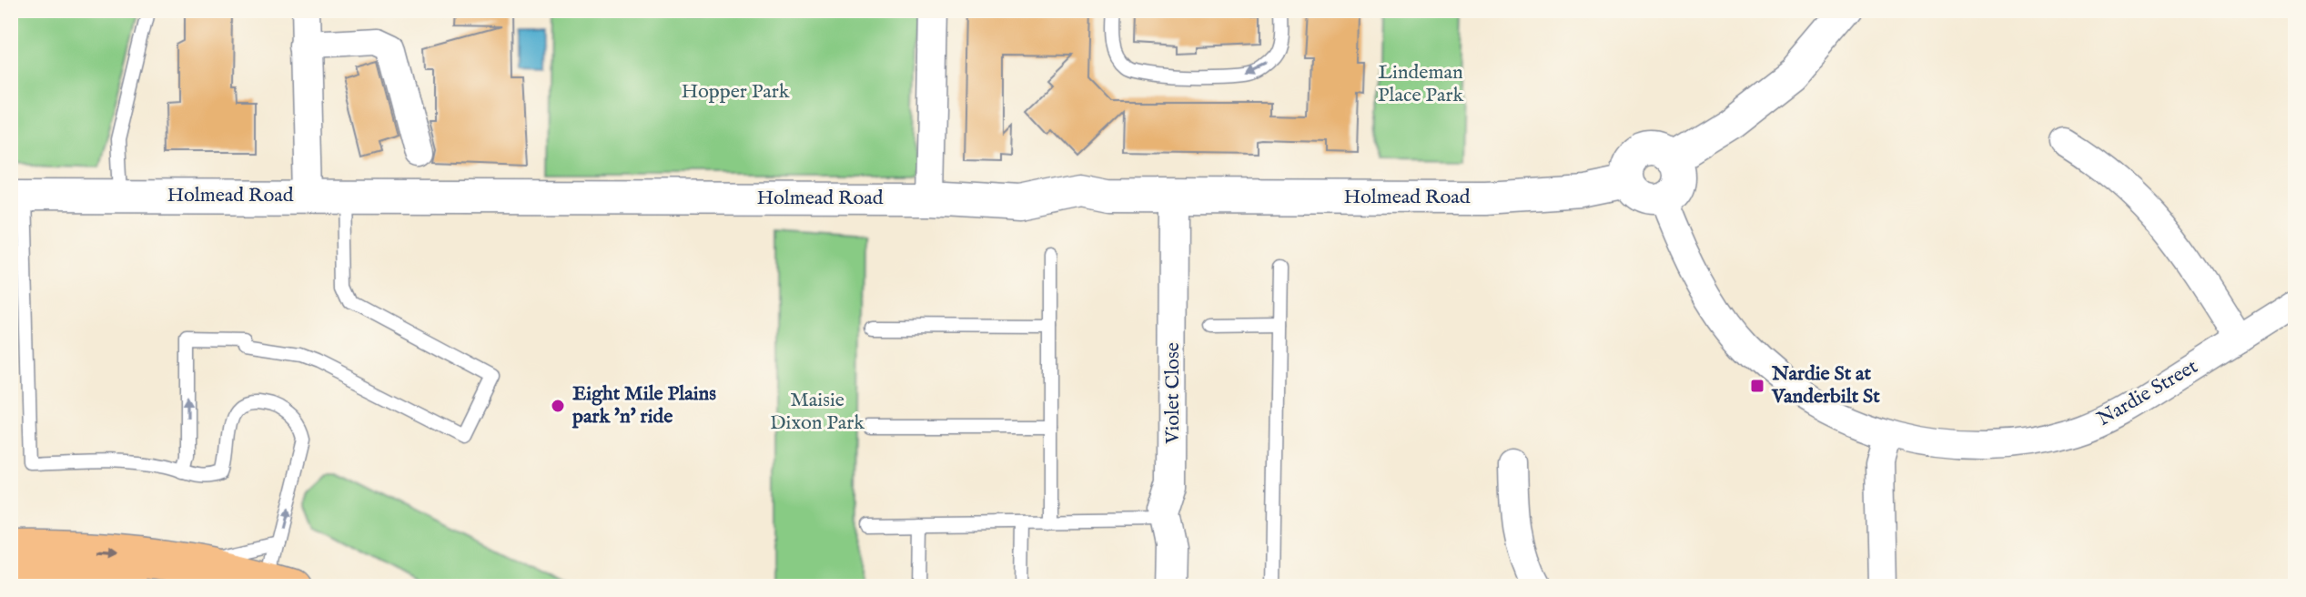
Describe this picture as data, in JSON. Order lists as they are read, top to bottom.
{
  "streets": {
    "street": ["Holmead Road", "Violet Close", "Nardie Street"]
  },
  "crossings": [
    ["Holmead Road", "Violet Close"],
    ["Holmead Road", "Nardie Street"]
  ],
  "parks": ["Lindeman Place Park", "Hopper Park", "Maisie Dixon Park"],
  "places": {
    "transit": ["Nardie St at Vanderbilt St"],
    "other": ["Eight Mile Plains park 'n' ride"]
  }
}
